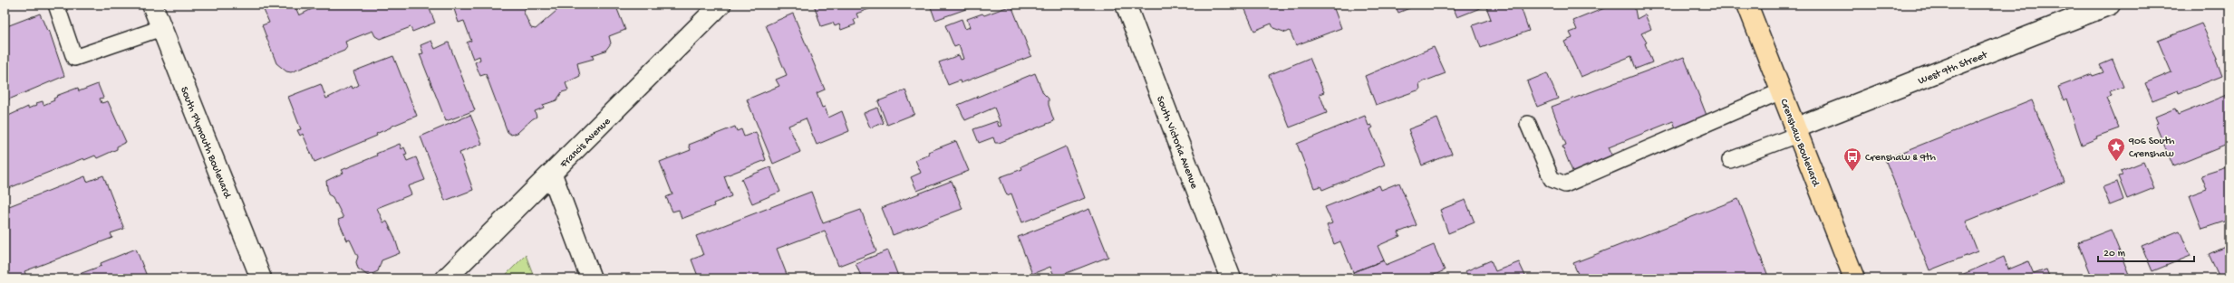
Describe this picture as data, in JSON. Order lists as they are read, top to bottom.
{
  "streets": {
    "main road": ["Crenshaw Boulevard"],
    "street": [
      "West 9th Street",
      "South Plymouth Boulevard",
      "Francis Avenue",
      "South Victoria Avenue"
    ]
  },
  "crossings": [
    ["West 9th Street", "Crenshaw Boulevard"]
  ],
  "places": {
    "place": ["906 South Crenshaw"],
    "bus stop": ["Crenshaw & 9th"]
  },
  "scale_bar": "20 m"
}
